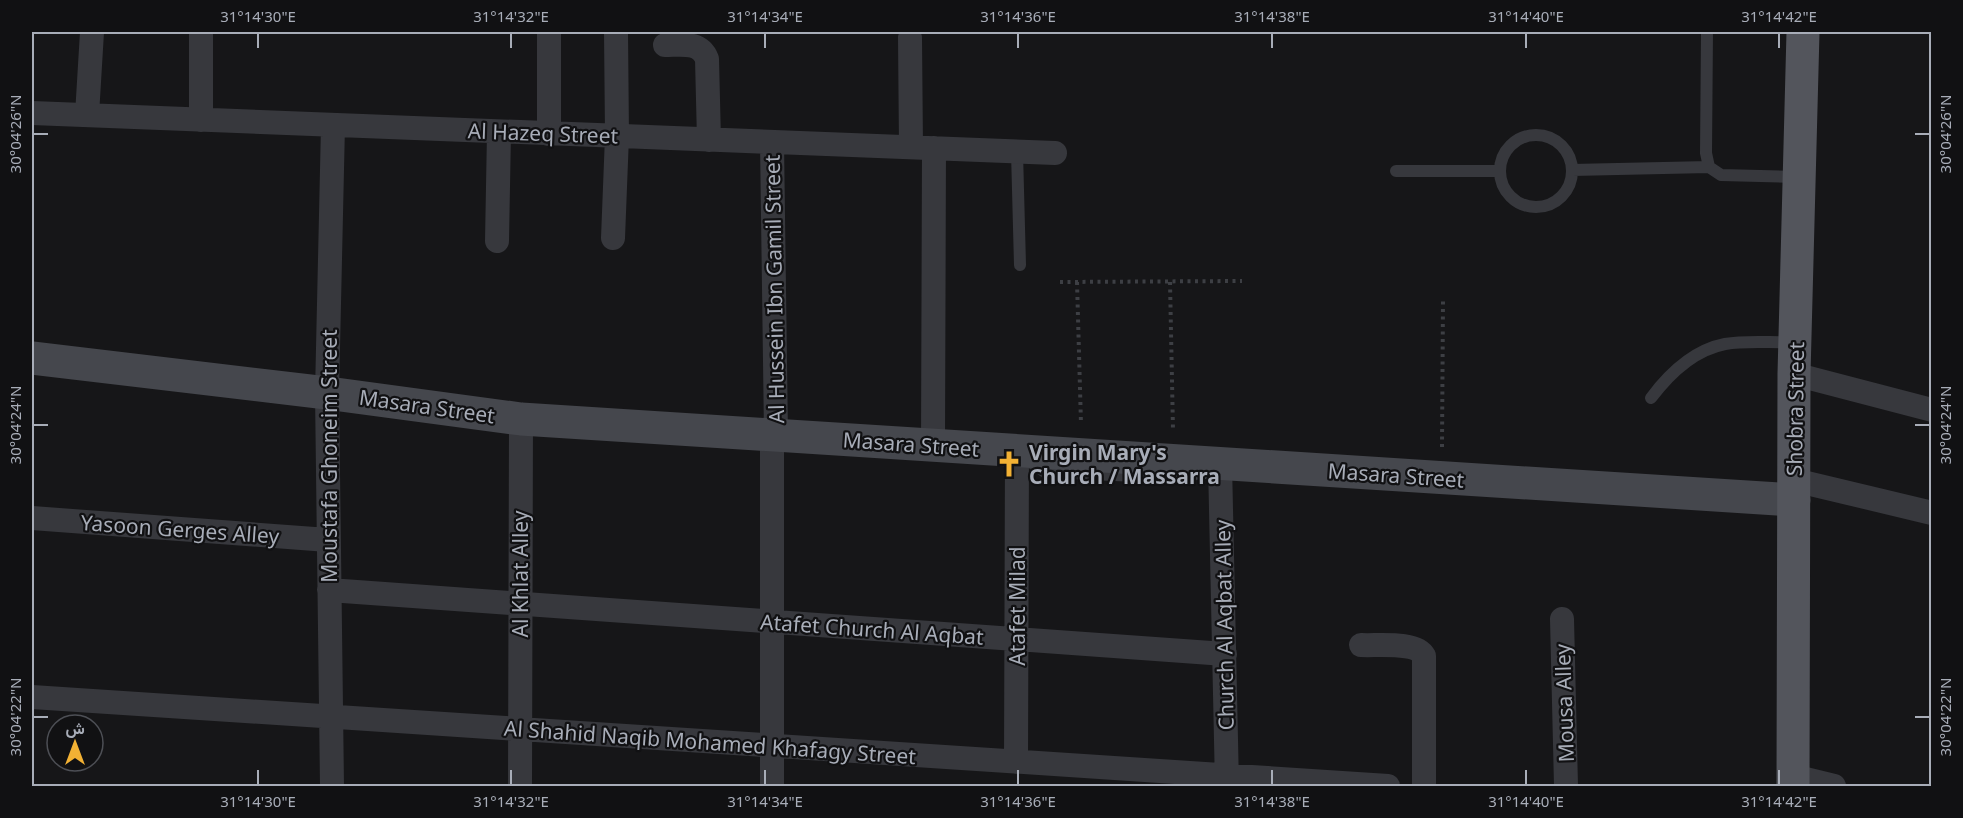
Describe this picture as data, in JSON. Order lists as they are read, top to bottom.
{
  "streets": {
    "main road": ["Shobra Street"],
    "street": [
      "Al Hazeq Street",
      "Al Hussein Ibn Gamil Street",
      "Masara Street",
      "Moustafa Ghoneim Street",
      "Yasoon Gerges Alley",
      "Al Khlat Alley",
      "Atafet Milad",
      "Church Al Aqbat Alley",
      "Atafet Church Al Aqbat",
      "Mousa Alley",
      "Al Shahid Naqib Mohamed Khafagy Street"
    ]
  },
  "crossings": [
    ["Al Hazeq Street", "Al Hussein Ibn Gamil Street"],
    ["Al Hazeq Street", "Moustafa Ghoneim Street"],
    ["Al Hussein Ibn Gamil Street", "Masara Street"],
    ["Al Hussein Ibn Gamil Street", "Atafet Church Al Aqbat"],
    ["Al Hussein Ibn Gamil Street", "Al Shahid Naqib Mohamed Khafagy Street"],
    ["Masara Street", "Shobra Street"],
    ["Masara Street", "Moustafa Ghoneim Street"],
    ["Masara Street", "Al Khlat Alley"],
    ["Masara Street", "Atafet Milad"],
    ["Masara Street", "Church Al Aqbat Alley"],
    ["Moustafa Ghoneim Street", "Yasoon Gerges Alley"],
    ["Moustafa Ghoneim Street", "Atafet Church Al Aqbat"],
    ["Moustafa Ghoneim Street", "Al Shahid Naqib Mohamed Khafagy Street"],
    ["Al Khlat Alley", "Atafet Church Al Aqbat"],
    ["Al Khlat Alley", "Al Shahid Naqib Mohamed Khafagy Street"],
    ["Atafet Milad", "Atafet Church Al Aqbat"],
    ["Atafet Milad", "Al Shahid Naqib Mohamed Khafagy Street"],
    ["Church Al Aqbat Alley", "Atafet Church Al Aqbat"],
    ["Church Al Aqbat Alley", "Al Shahid Naqib Mohamed Khafagy Street"]
  ],
  "places": {
    "church": ["Virgin Mary's Church / Massarra"]
  },
  "north": "top",
  "coordinates": [
    "31°14'30\"E",
    "31°14'32\"E",
    "31°14'34\"E",
    "31°14'36\"E",
    "31°14'38\"E",
    "31°14'40\"E",
    "31°14'42\"E",
    "30°04'26\"N",
    "30°04'24\"N",
    "30°04'22\"N"
  ]
}
